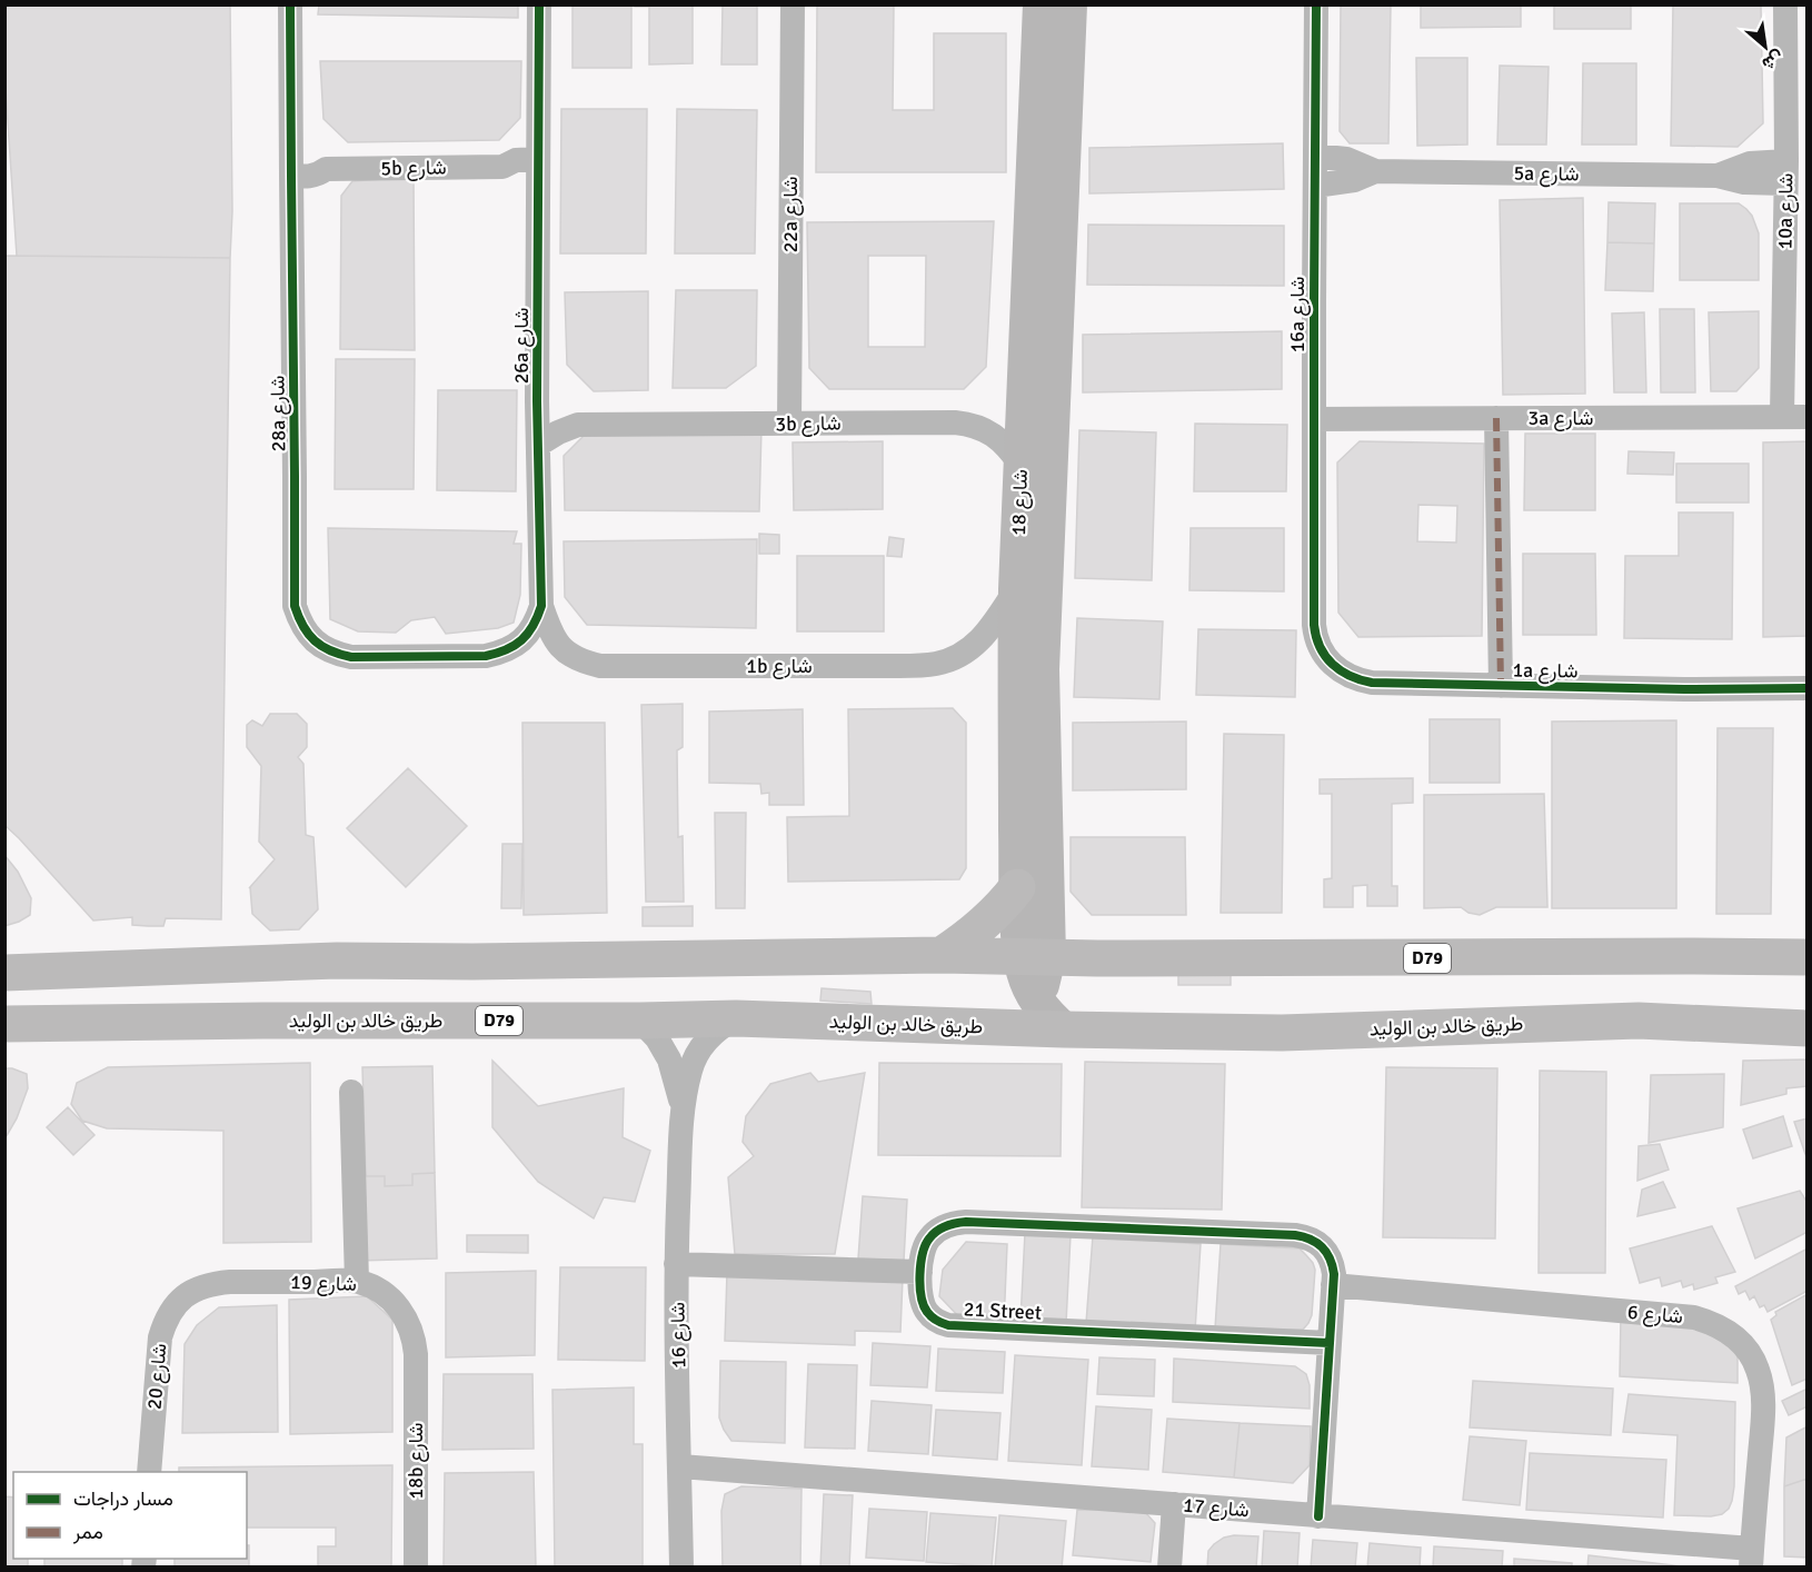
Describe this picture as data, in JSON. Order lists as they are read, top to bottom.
{
  "streets": {
    "main road": ["D79", "طريق خالد بن الوليد"],
    "street": [
      "5b شارع",
      "5a شارع",
      "10a شارع",
      "22a شارع",
      "16a شارع",
      "26a شارع",
      "28a شارع",
      "3a شارع",
      "3b شارع",
      "شارع 18",
      "1b شارع",
      "1a شارع",
      "شارع 19",
      "21 Street",
      "شارع 6",
      "شارع 16",
      "شارع 20",
      "18b شارع",
      "شارع 17"
    ]
  },
  "crossings": [
    ["5b شارع", "26a شارع"],
    ["5b شارع", "28a شارع"],
    ["5a شارع", "10a شارع"],
    ["5a شارع", "16a شارع"],
    ["10a شارع", "3a شارع"],
    ["22a شارع", "3b شارع"],
    ["16a شارع", "3a شارع"],
    ["16a شارع", "1a شارع"],
    ["26a شارع", "28a شارع"],
    ["26a شارع", "3b شارع"],
    ["26a شارع", "1b شارع"],
    ["3b شارع", "شارع 18"],
    ["شارع 18", "1b شارع"],
    ["شارع 18", "D79"],
    ["شارع 18", "طريق خالد بن الوليد"],
    ["طريق خالد بن الوليد", "شارع 16"],
    ["شارع 19", "شارع 20"],
    ["شارع 19", "18b شارع"],
    ["21 Street", "شارع 6"],
    ["شارع 6", "شارع 17"],
    ["شارع 16", "شارع 17"]
  ],
  "legend": ["مسار دراجات", "ممر"],
  "north": "bottom right"
}
